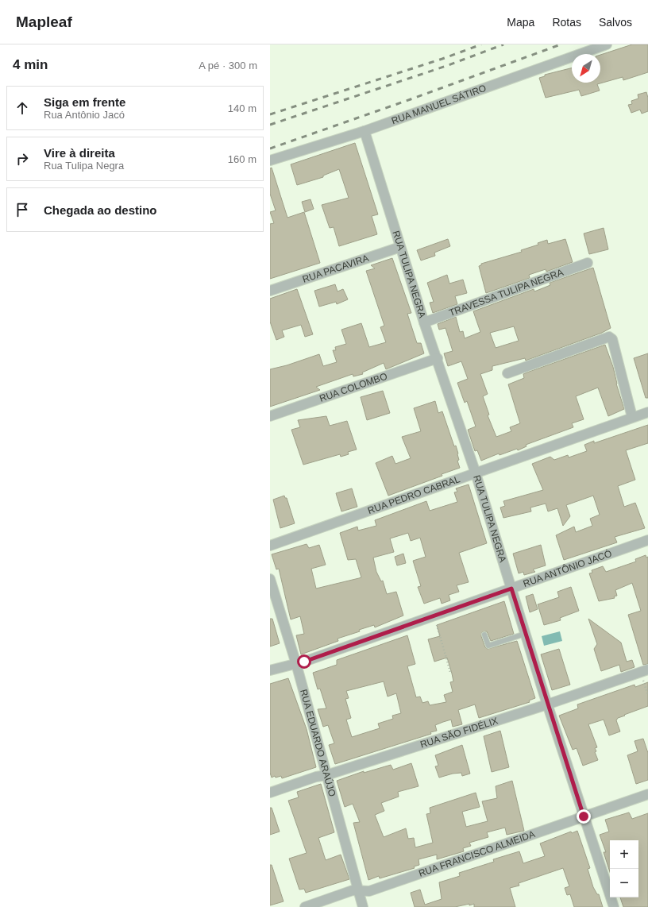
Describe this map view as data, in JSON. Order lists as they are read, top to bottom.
{
  "streets": {
    "street": [
      "RUA MANUEL SÁTIRO",
      "RUA PACAVIRA",
      "RUA TULIPA NEGRA",
      "TRAVESSA TULIPA NEGRA",
      "RUA COLOMBO",
      "RUA PEDRO CABRAL",
      "RUA ANTÔNIO JACÓ",
      "RUA SÃO FIDÉLIX",
      "RUA EDUARDO ARAÚJO",
      "RUA FRANCISCO ALMEIDA"
    ]
  },
  "crossings": [
    ["RUA MANUEL SÁTIRO", "RUA TULIPA NEGRA"],
    ["RUA PACAVIRA", "RUA TULIPA NEGRA"],
    ["RUA TULIPA NEGRA", "TRAVESSA TULIPA NEGRA"],
    ["RUA TULIPA NEGRA", "RUA COLOMBO"],
    ["RUA TULIPA NEGRA", "RUA PEDRO CABRAL"],
    ["RUA TULIPA NEGRA", "RUA ANTÔNIO JACÓ"],
    ["RUA TULIPA NEGRA", "RUA SÃO FIDÉLIX"],
    ["RUA TULIPA NEGRA", "RUA FRANCISCO ALMEIDA"],
    ["RUA ANTÔNIO JACÓ", "RUA EDUARDO ARAÚJO"],
    ["RUA SÃO FIDÉLIX", "RUA EDUARDO ARAÚJO"],
    ["RUA EDUARDO ARAÚJO", "RUA FRANCISCO ALMEIDA"]
  ],
  "north": "bottom left",
  "page": {
    "header": "Mapleaf",
    "nav": ["Mapa", "Rotas", "Salvos"],
    "heading": ["4 min", "A pé · 300 m"],
    "list": [
      ["Siga em frente", "Rua Antônio Jacó", "140 m"],
      ["Vire à direita", "Rua Tulipa Negra", "160 m"],
      "Chegada ao destino"
    ],
    "map_buttons": ["+", "−"]
  }
}
